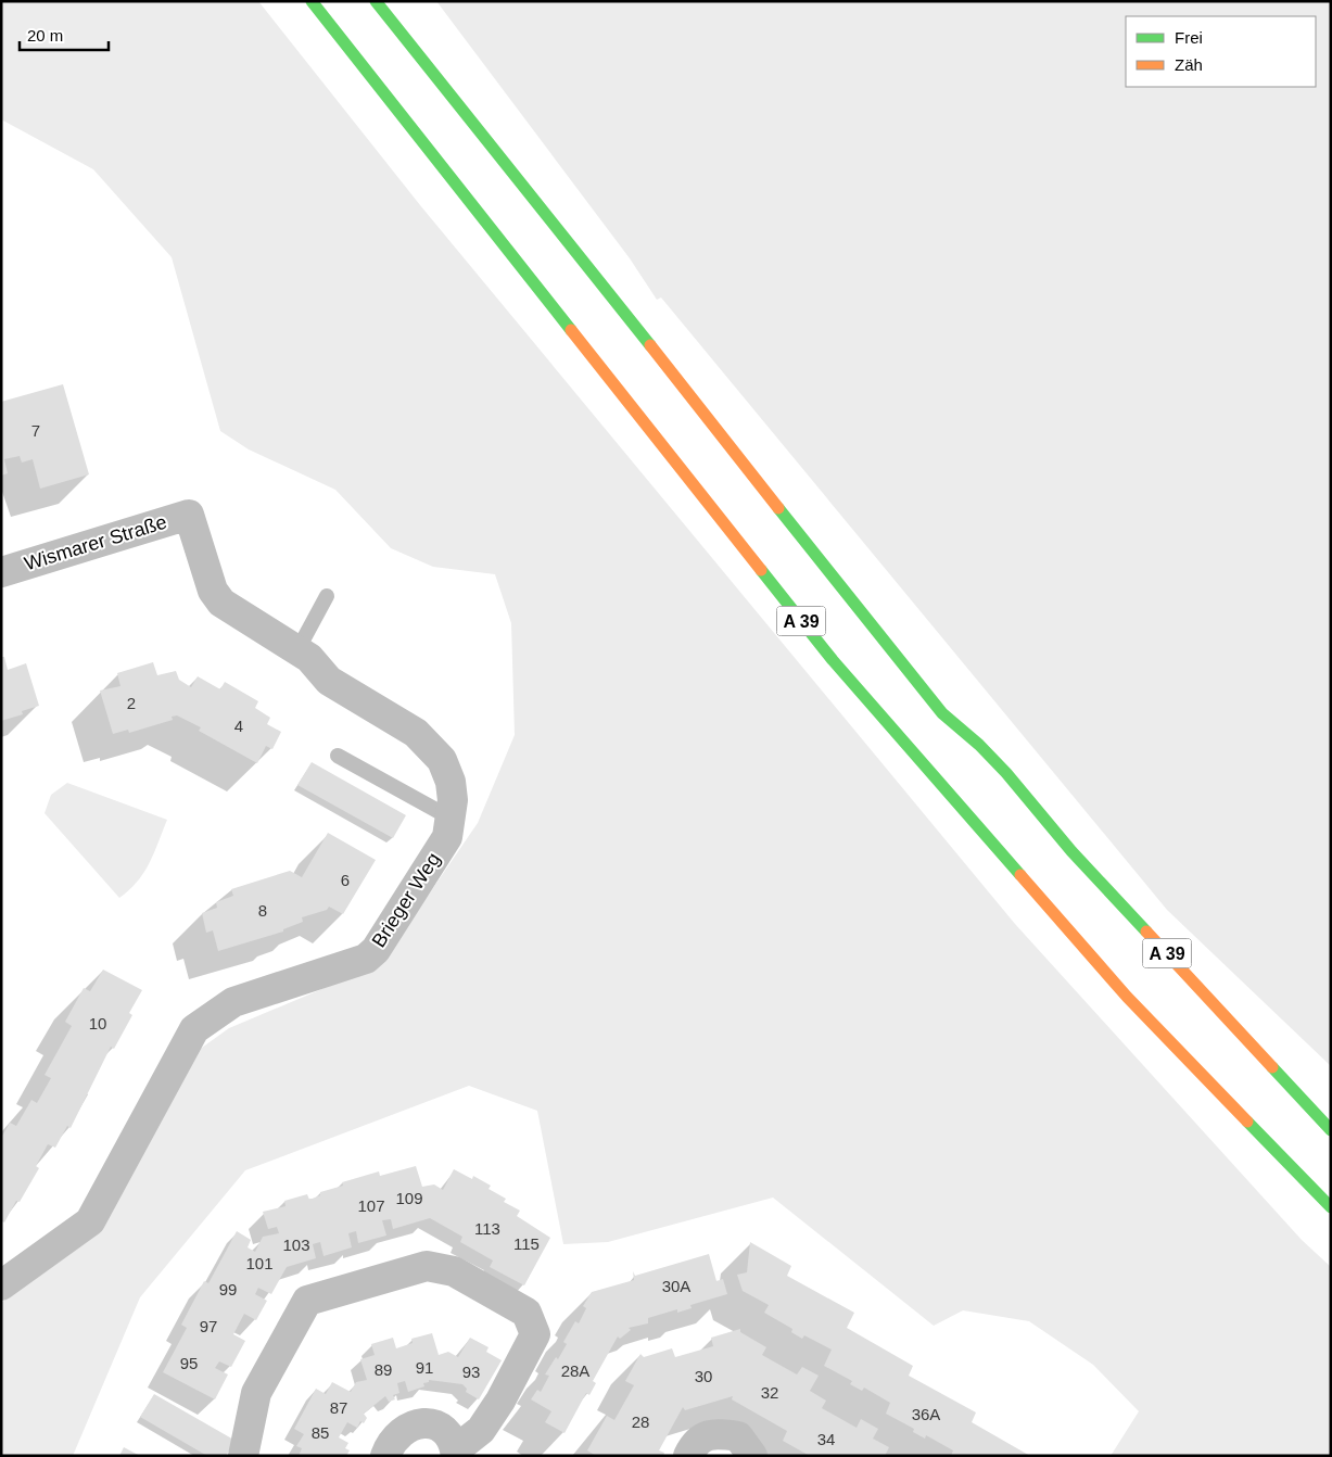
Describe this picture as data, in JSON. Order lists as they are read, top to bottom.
{
  "streets": {
    "highway": ["A 39"],
    "street": ["Wismarer Straße", "Brieger Weg"]
  },
  "crossings": [
    ["Wismarer Straße", "Brieger Weg"]
  ],
  "house_numbers": [
    "7",
    "2",
    "4",
    "6",
    "8",
    "10",
    "109",
    "107",
    "113",
    "115",
    "103",
    "101",
    "30A",
    "99",
    "97",
    "95",
    "91",
    "89",
    "28A",
    "93",
    "30",
    "32",
    "87",
    "36A",
    "28",
    "85",
    "34"
  ],
  "legend": ["Frei", "Zäh"],
  "scale_bar": "20 m"
}
